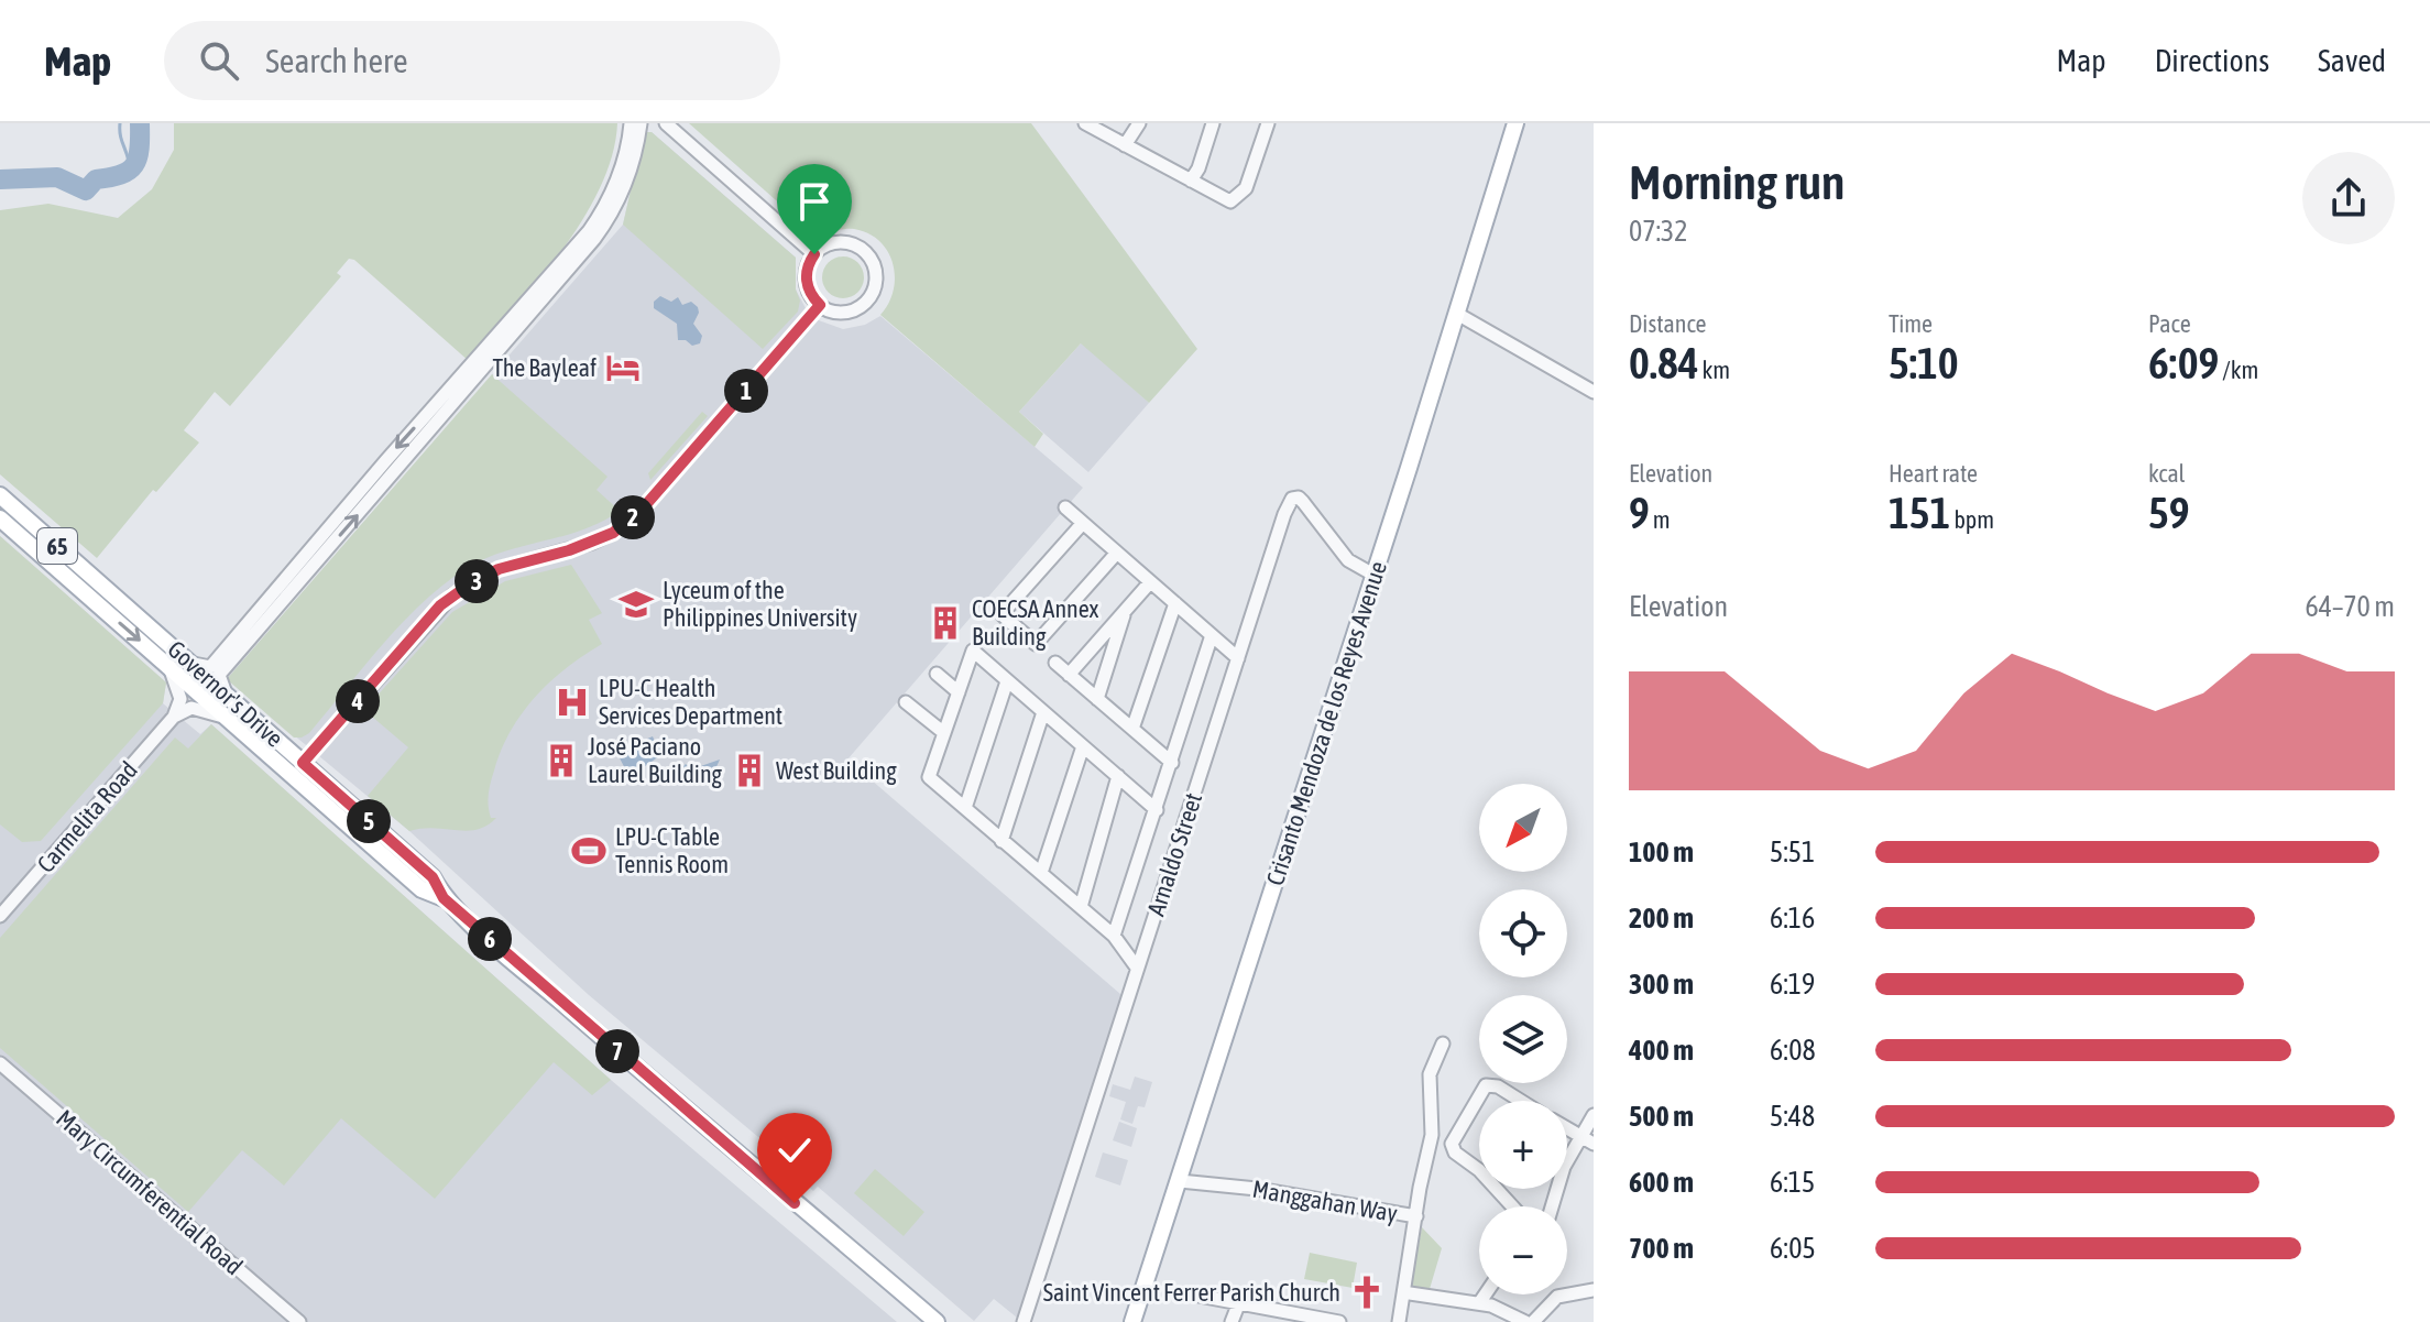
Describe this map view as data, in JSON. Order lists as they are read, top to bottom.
{
  "streets": {
    "main road": ["65", "Governor's Drive", "Crisanto Mendoza de los Reyes Avenue"],
    "street": [
      "Carmelita Road",
      "Arnaldo Street",
      "Mary Circumferential Road",
      "Manggahan Way"
    ]
  },
  "crossings": [
    ["Crisanto Mendoza de los Reyes Avenue", "Arnaldo Street"],
    ["Crisanto Mendoza de los Reyes Avenue", "Manggahan Way"]
  ],
  "places": {
    "hotel": ["The Bayleaf"],
    "school or university": ["Lyceum of the Philippines University"],
    "building": ["COECSA Annex Building", "José Paciano Laurel Building", "West Building"],
    "hospital": ["LPU-C Health Services Department"],
    "sports": ["LPU-C Table Tennis Room"],
    "church": ["Saint Vincent Ferrer Parish Church"]
  },
  "north": "bottom left",
  "page": {
    "header": "Map",
    "search": "Search here",
    "nav": ["Map", "Directions", "Saved"],
    "heading": ["Morning run", "07:32"],
    "stats": [
      ["Distance", "0.84 km"],
      ["Time", "5:10"],
      ["Pace", "6:09 /km"],
      ["Elevation", "9 m"],
      ["Heart rate", "151 bpm"],
      ["kcal", "59"]
    ],
    "pins": [
      "1",
      "2",
      "3",
      "4",
      "5",
      "6",
      "7"
    ],
    "chart": ["Elevation", "64–70 m"],
    "map_buttons": ["+", "−"],
    "list": [
      {
        "name": "100 m",
        "note": "5:51"
      },
      {
        "name": "200 m",
        "note": "6:16"
      },
      {
        "name": "300 m",
        "note": "6:19"
      },
      {
        "name": "400 m",
        "note": "6:08"
      },
      {
        "name": "500 m",
        "note": "5:48"
      },
      {
        "name": "600 m",
        "note": "6:15"
      },
      {
        "name": "700 m",
        "note": "6:05"
      }
    ]
  }
}
